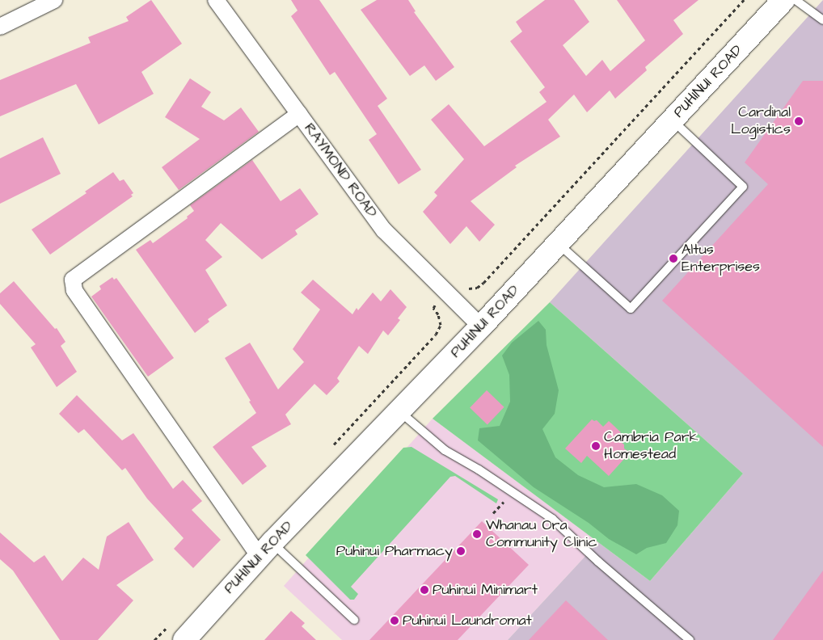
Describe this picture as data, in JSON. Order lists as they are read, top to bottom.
{
  "streets": {
    "main road": ["PUHINUI ROAD"],
    "street": ["RAYMOND ROAD"]
  },
  "crossings": [
    ["PUHINUI ROAD", "RAYMOND ROAD"]
  ],
  "places": [
    "Cardinal Logistics",
    "Altus Enterprises",
    "Cambria Park Homestead",
    "Whanau Ora Community Clinic",
    "Puhinui Pharmacy",
    "Puhinui Minimart",
    "Puhinui Laundromat"
  ]
}
